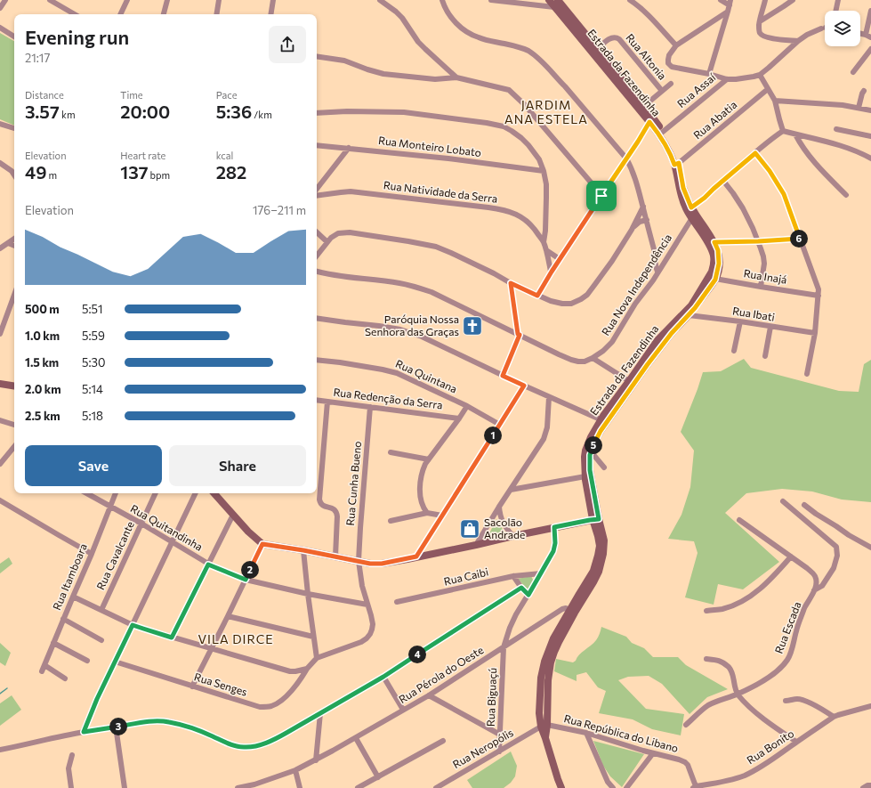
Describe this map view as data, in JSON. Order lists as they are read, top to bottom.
{
  "streets": {
    "main road": ["Estrada da Fazendinha"],
    "street": [
      "Rua Altonia",
      "Rua Assaí",
      "Rua Abatia",
      "Rua Monteiro Lobato",
      "Rua Natividade da Serra",
      "Rua Inajá",
      "Rua Nova Independência",
      "Rua Ibati",
      "Rua Quintana",
      "Rua Redenção da Serra",
      "Rua Cunha Bueno",
      "Rua Quitandinha",
      "Rua Cavalcante",
      "Rua Itamboara",
      "Rua Caibi",
      "Rua Escada",
      "Rua Pérola do Oeste",
      "Rua Senges",
      "Rua Biguaçú",
      "Rua República do Libano",
      "Rua Bonito",
      "Rua Neropólis"
    ]
  },
  "crossings": [
    ["Rua Altonia", "Estrada da Fazendinha"],
    ["Estrada da Fazendinha", "Rua Assaí"],
    ["Estrada da Fazendinha", "Rua Abatia"],
    ["Estrada da Fazendinha", "Rua Inajá"],
    ["Estrada da Fazendinha", "Rua Nova Independência"],
    ["Estrada da Fazendinha", "Rua Ibati"],
    ["Estrada da Fazendinha", "Rua Pérola do Oeste"],
    ["Estrada da Fazendinha", "Rua República do Libano"],
    ["Estrada da Fazendinha", "Rua Neropólis"],
    ["Rua Redenção da Serra", "Rua Cunha Bueno"],
    ["Rua Cunha Bueno", "Rua Quitandinha"],
    ["Rua Cunha Bueno", "Rua Senges"],
    ["Rua Quitandinha", "Rua Cavalcante"],
    ["Rua Quitandinha", "Rua Itamboara"],
    ["Rua Caibi", "Rua Biguaçú"],
    ["Rua Pérola do Oeste", "Rua Biguaçú"],
    ["Rua Biguaçú", "Rua Neropólis"],
    ["Rua República do Libano", "Rua Bonito"],
    ["Rua República do Libano", "Rua Neropólis"]
  ],
  "districts": ["JARDIM ANA ESTELA", "VILA DIRCE"],
  "places": {
    "church": ["Paróquia Nossa Senhora das Graças"],
    "shop": ["Sacolão Andrade"]
  },
  "page": {
    "heading": ["Evening run", "21:17"],
    "stats": [
      ["Distance", "3.57 km"],
      ["Time", "20:00"],
      ["Pace", "5:36 /km"],
      ["Elevation", "49 m"],
      ["Heart rate", "137 bpm"],
      ["kcal", "282"]
    ],
    "chart": ["Elevation", "176–211 m"],
    "pins": [
      "6",
      "1",
      "5",
      "2",
      "4",
      "3"
    ],
    "list": [
      {
        "name": "500 m",
        "note": "5:51"
      },
      {
        "name": "1.0 km",
        "note": "5:59"
      },
      {
        "name": "1.5 km",
        "note": "5:30"
      },
      {
        "name": "2.0 km",
        "note": "5:14"
      },
      {
        "name": "2.5 km",
        "note": "5:18"
      }
    ],
    "buttons": ["Save", "Share"]
  }
}
